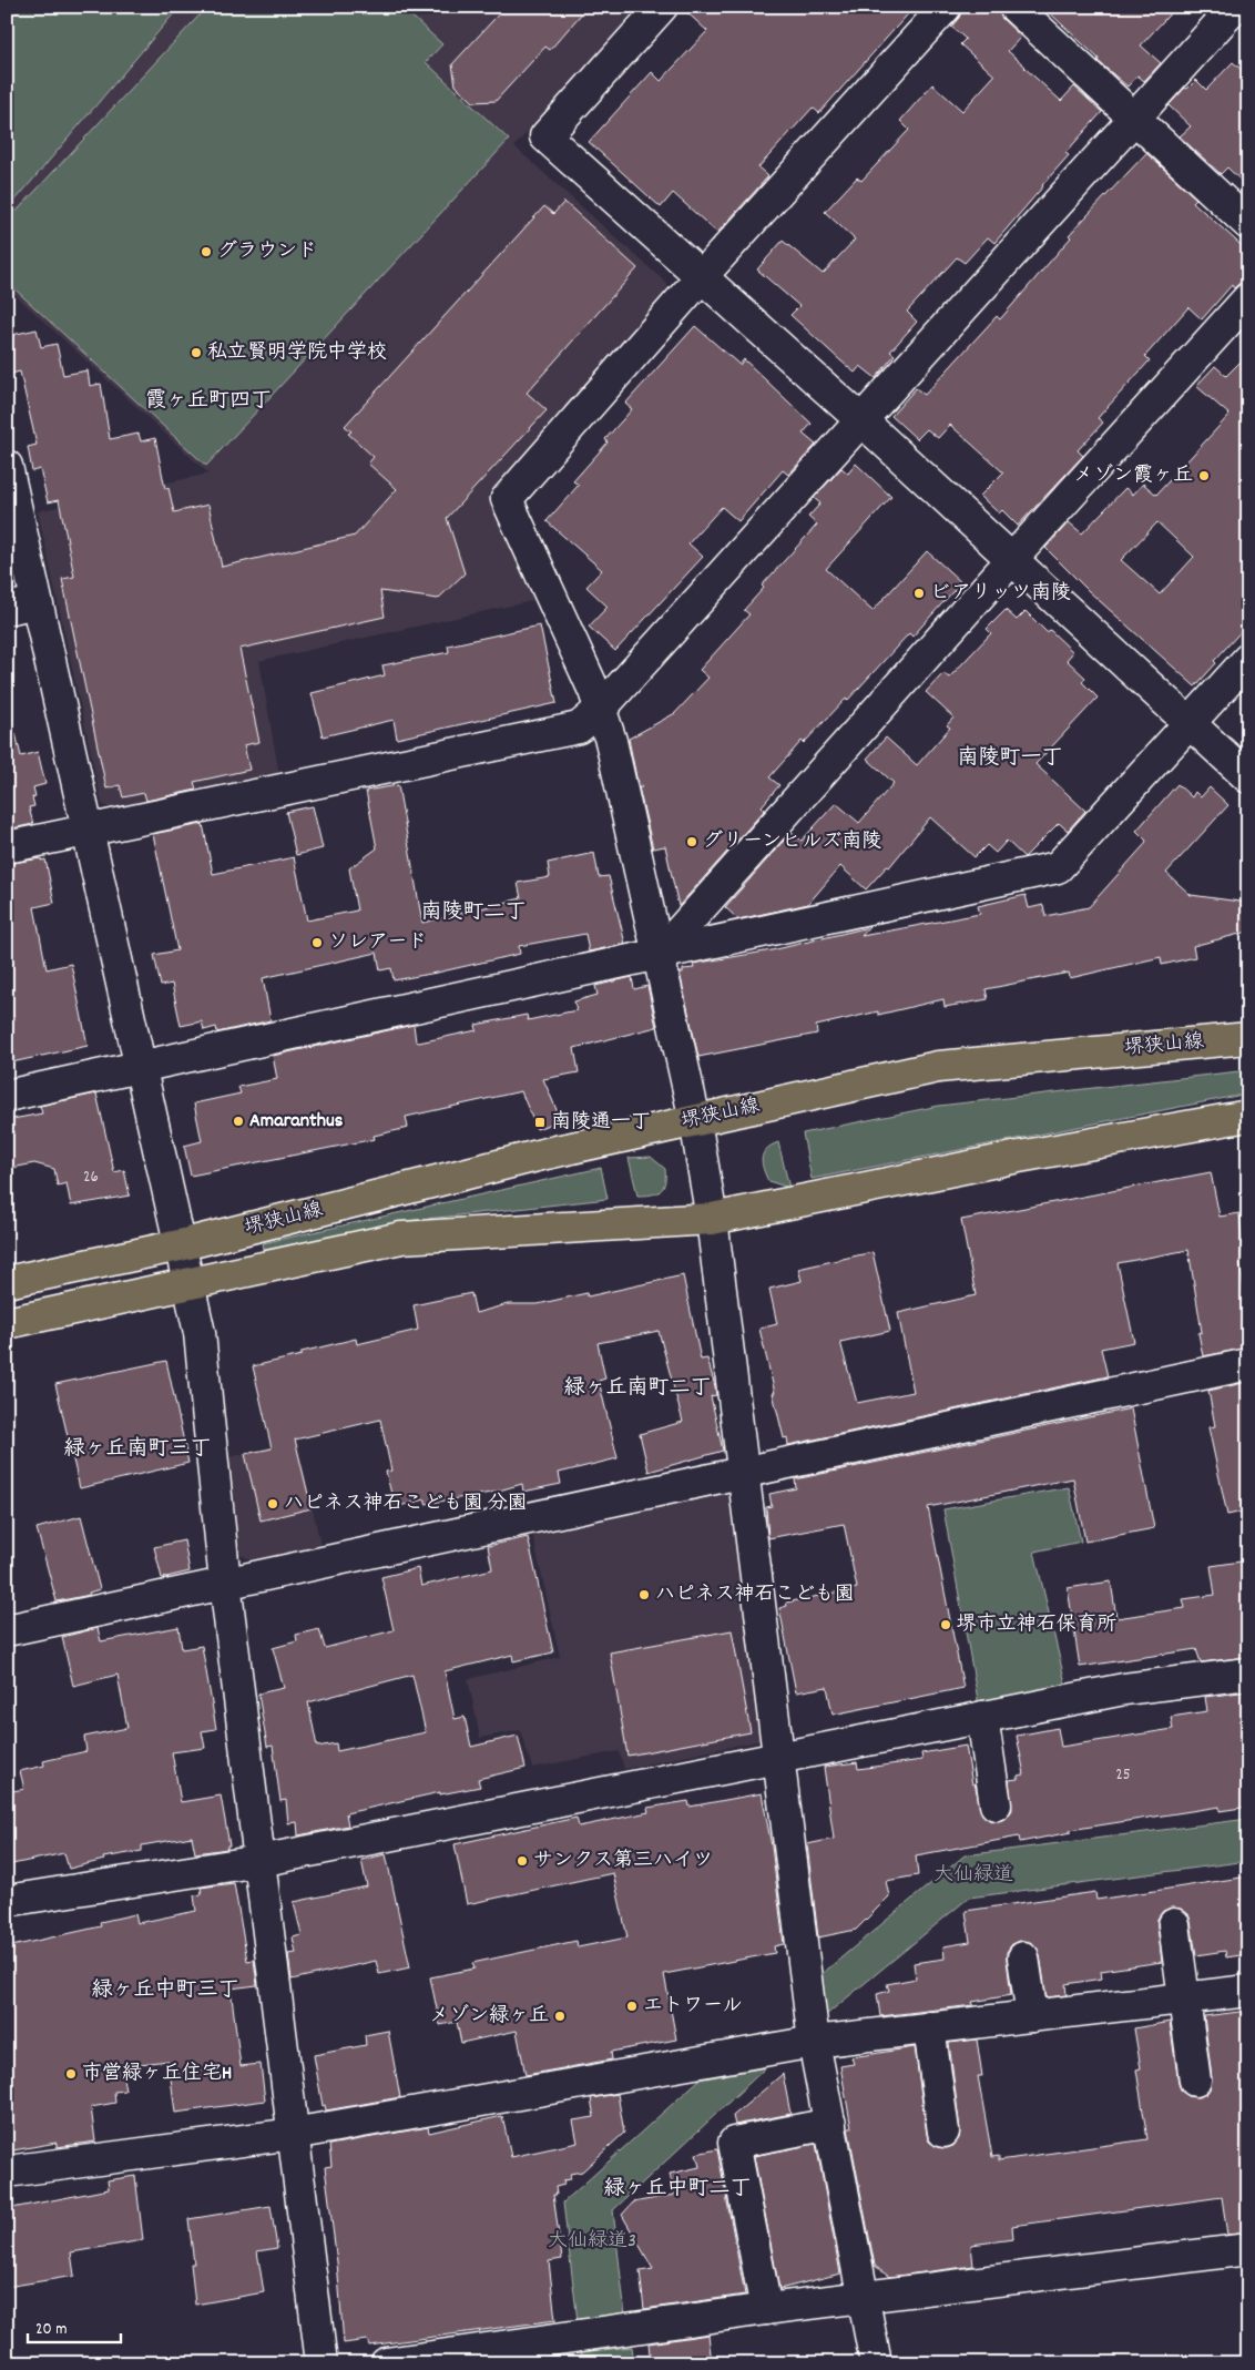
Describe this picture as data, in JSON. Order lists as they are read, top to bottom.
{
  "streets": {
    "main road": ["堺狭山線"]
  },
  "districts": [
    "霞ヶ丘町四丁",
    "南陵町一丁",
    "南陵町二丁",
    "緑ヶ丘南町二丁",
    "緑ヶ丘南町三丁",
    "緑ヶ丘中町三丁",
    "緑ヶ丘中町二丁"
  ],
  "parks": ["大仙緑道", "大仙緑道3"],
  "places": {
    "other": [
      "グラウンド",
      "私立賢明学院中学校",
      "メゾン霞ヶ丘",
      "ビアリッツ南陵",
      "グリーンヒルズ南陵",
      "ソレアード",
      "Amaranthus",
      "ハピネス神石こども園 分園",
      "ハピネス神石こども園",
      "堺市立神石保育所",
      "サンクス第三ハイツ",
      "エトワール",
      "メゾン緑ヶ丘",
      "市営緑ヶ丘住宅H"
    ],
    "transit": ["南陵通一丁"]
  },
  "house_numbers": ["26", "25"],
  "scale_bar": "20 m"
}
